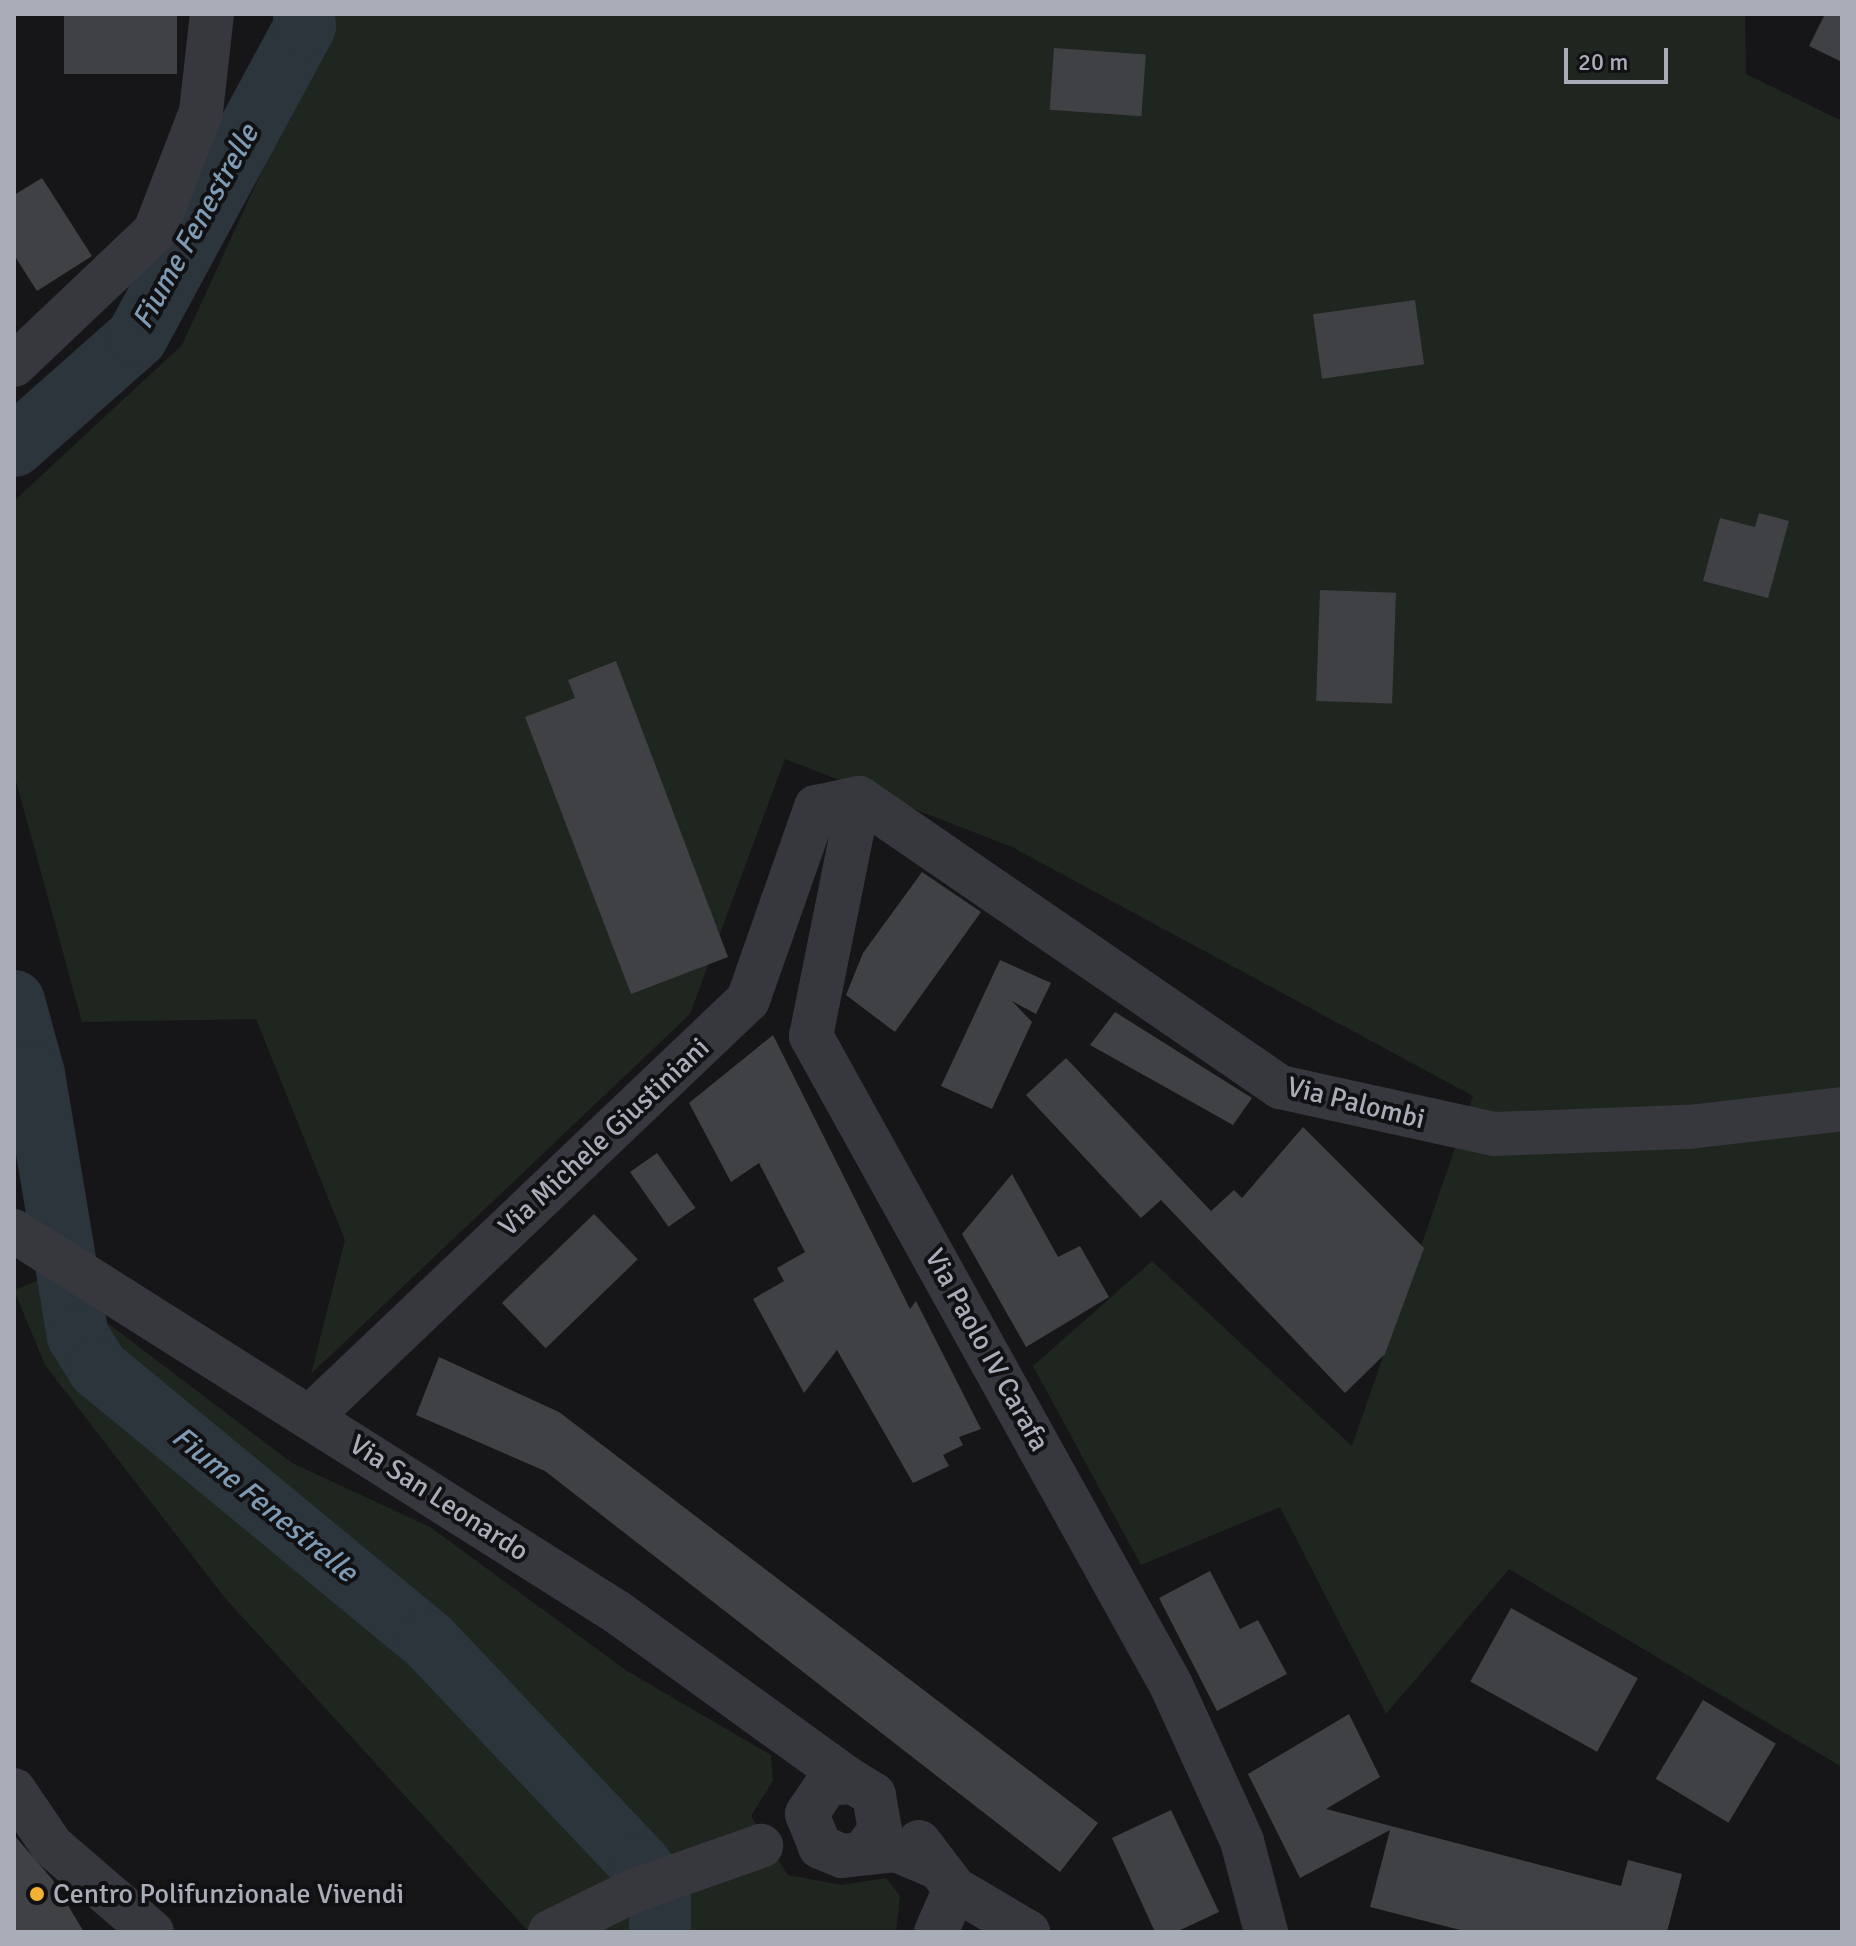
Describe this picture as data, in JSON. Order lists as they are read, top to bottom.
{
  "streets": {
    "street": [
      "Via Palombi",
      "Via Michele Giustiniani",
      "Via Paolo IV Carafa",
      "Via San Leonardo"
    ]
  },
  "crossings": [
    ["Via Palombi", "Via Michele Giustiniani"],
    ["Via Palombi", "Via Paolo IV Carafa"],
    ["Via Michele Giustiniani", "Via Paolo IV Carafa"],
    ["Via Michele Giustiniani", "Via San Leonardo"]
  ],
  "water": ["Fiume Fenestrelle"],
  "places": ["Centro Polifunzionale Vivendi"],
  "scale_bar": "20 m"
}
